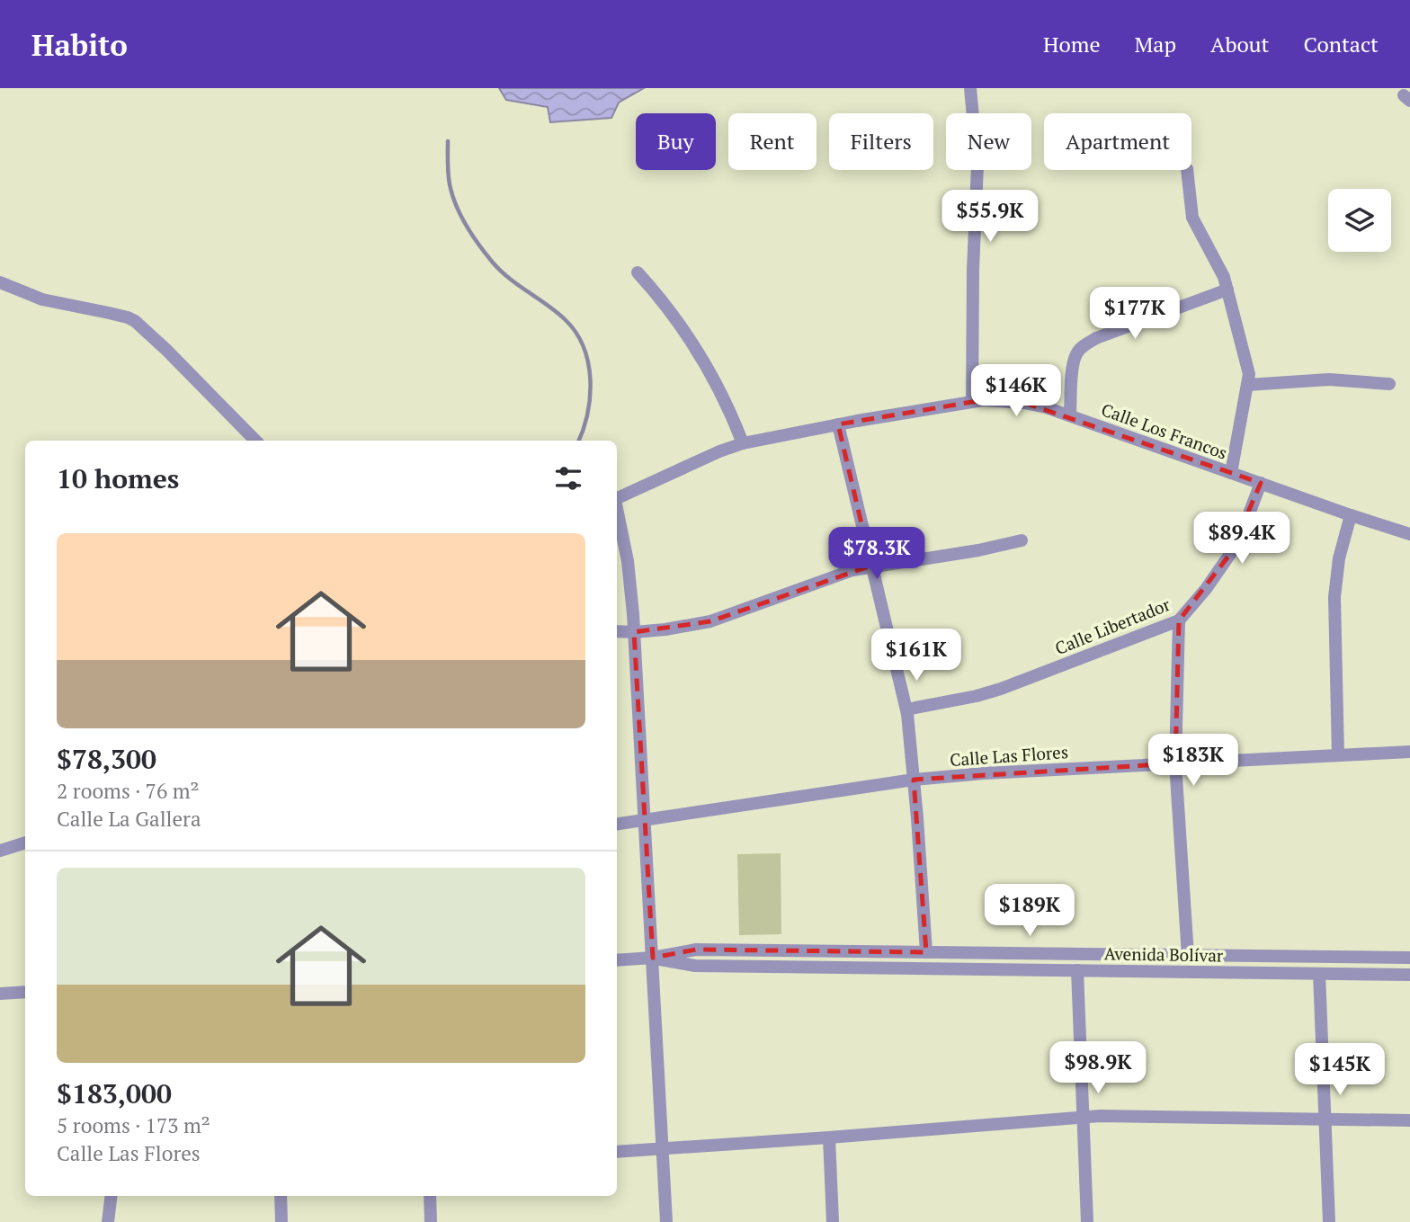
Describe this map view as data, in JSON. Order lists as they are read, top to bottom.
{
  "streets": {
    "street": [
      "Calle Los Francos",
      "Calle Libertador",
      "Calle Las Flores",
      "Avenida Bolívar"
    ]
  },
  "crossings": [
    ["Calle Los Francos", "Calle Libertador"]
  ],
  "page": {
    "header": "Habito",
    "nav": [
      "Home",
      "Map",
      "About",
      "Contact"
    ],
    "chip": [
      "Buy",
      "Rent",
      "Filters",
      "New",
      "Apartment"
    ],
    "price": [
      "$55.9K",
      "$177K",
      "$146K",
      "$89.4K",
      "$78.3K",
      "$161K",
      "$183K",
      "$189K",
      "$98.9K",
      "$145K"
    ],
    "heading": "10 homes",
    "list": [
      {
        "name": "$78,300",
        "note": "2 rooms · 76 m² · Calle La Gallera"
      },
      {
        "name": "$183,000",
        "note": "5 rooms · 173 m² · Calle Las Flores"
      }
    ]
  }
}
